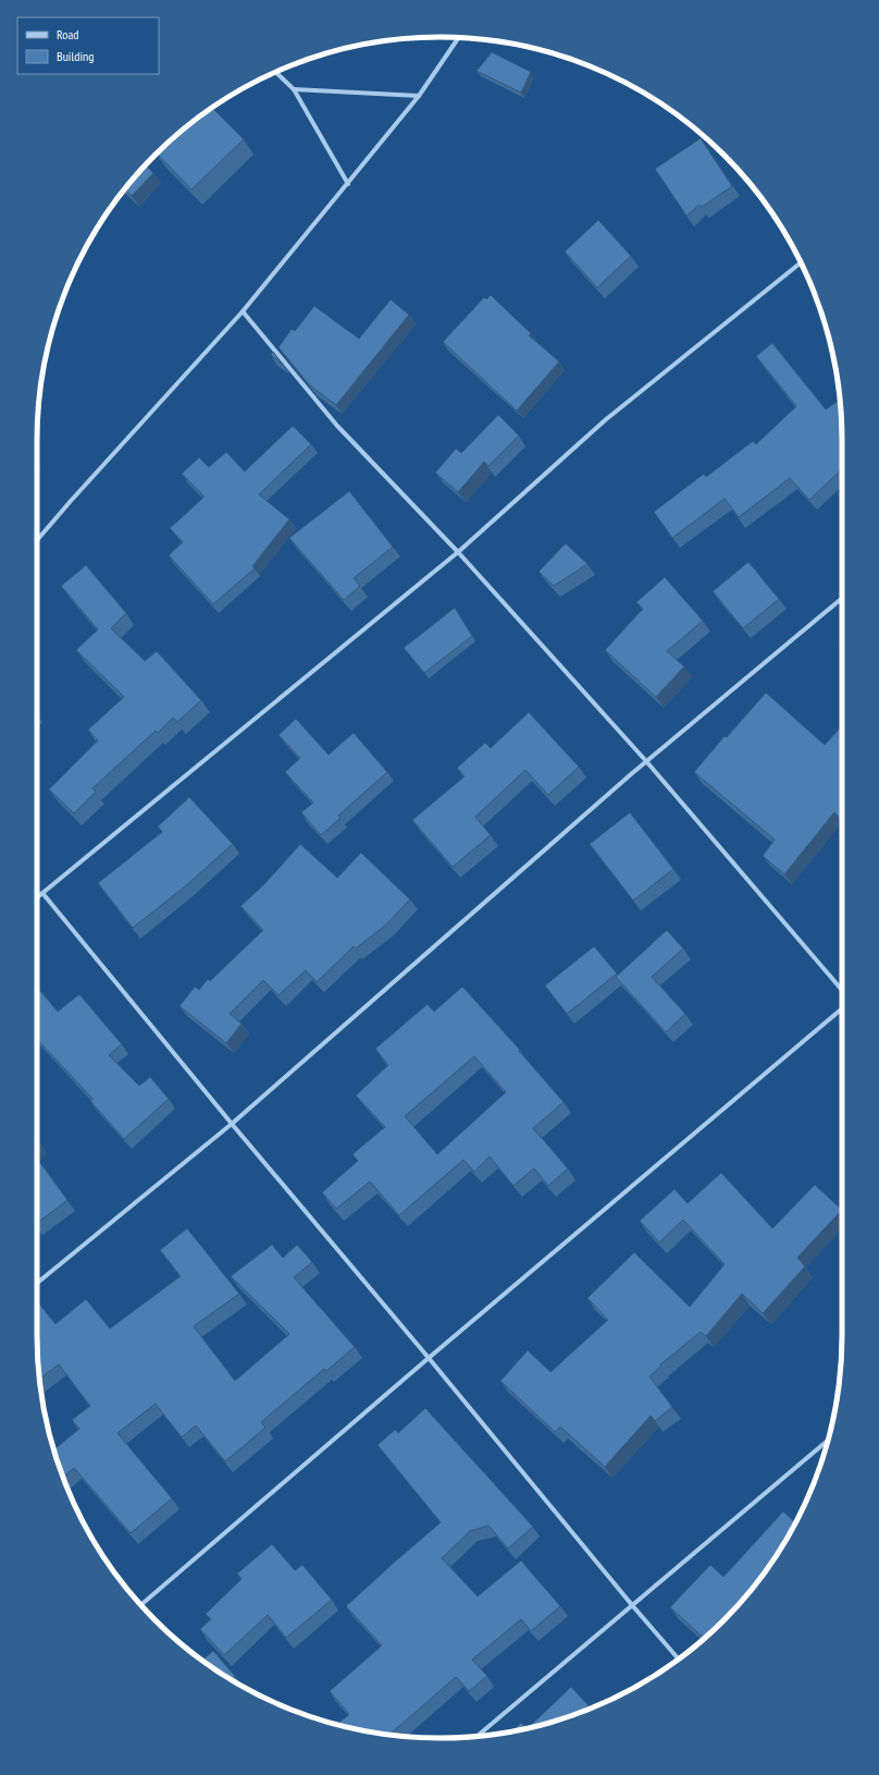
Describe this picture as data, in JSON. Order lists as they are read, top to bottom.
{
  "legend": ["Road", "Building"]
}
